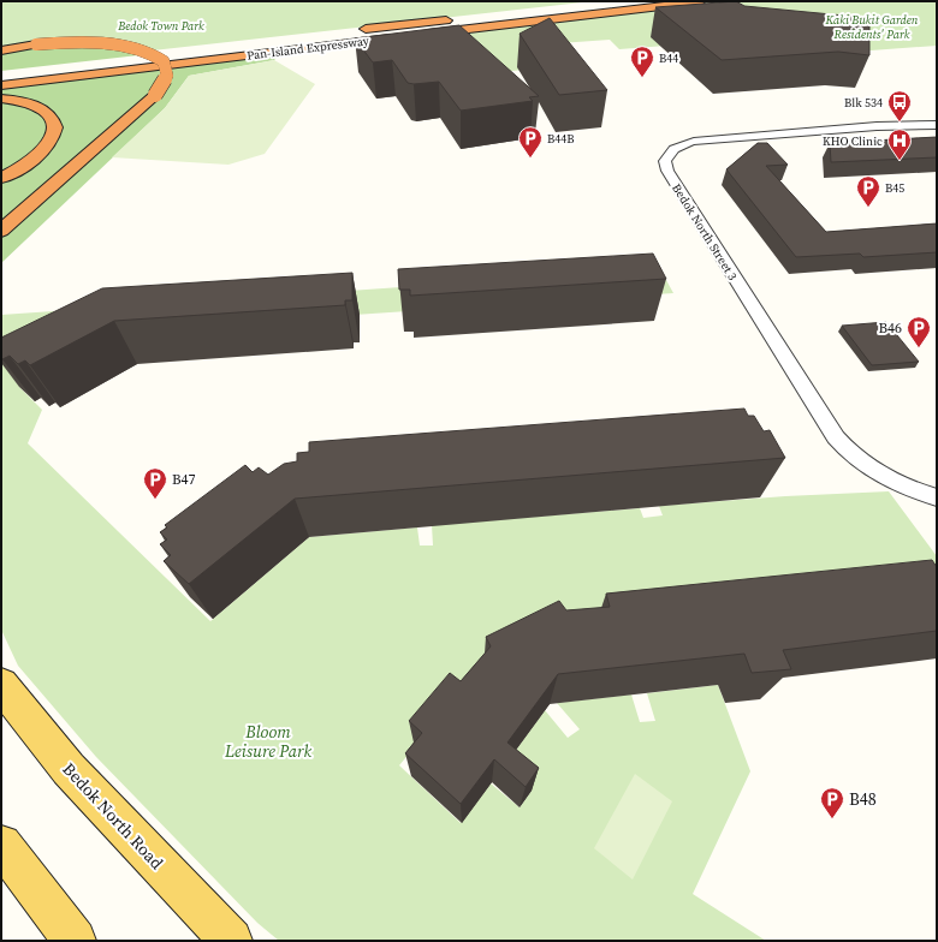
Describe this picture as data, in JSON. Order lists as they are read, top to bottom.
{
  "streets": {
    "highway": ["Pan-Island Expressway"],
    "main road": ["Bedok North Road"],
    "street": ["Bedok North Street 3"]
  },
  "parks": ["Kaki Bukit Garden Residents' Park", "Bedok Town Park", "Bloom Leisure Park"],
  "places": {
    "parking": [
      "B44",
      "B44B",
      "B45",
      "B46",
      "B47",
      "B48"
    ],
    "bus stop": ["Blk 534"],
    "hospital": ["KHO Clinic"]
  }
}
